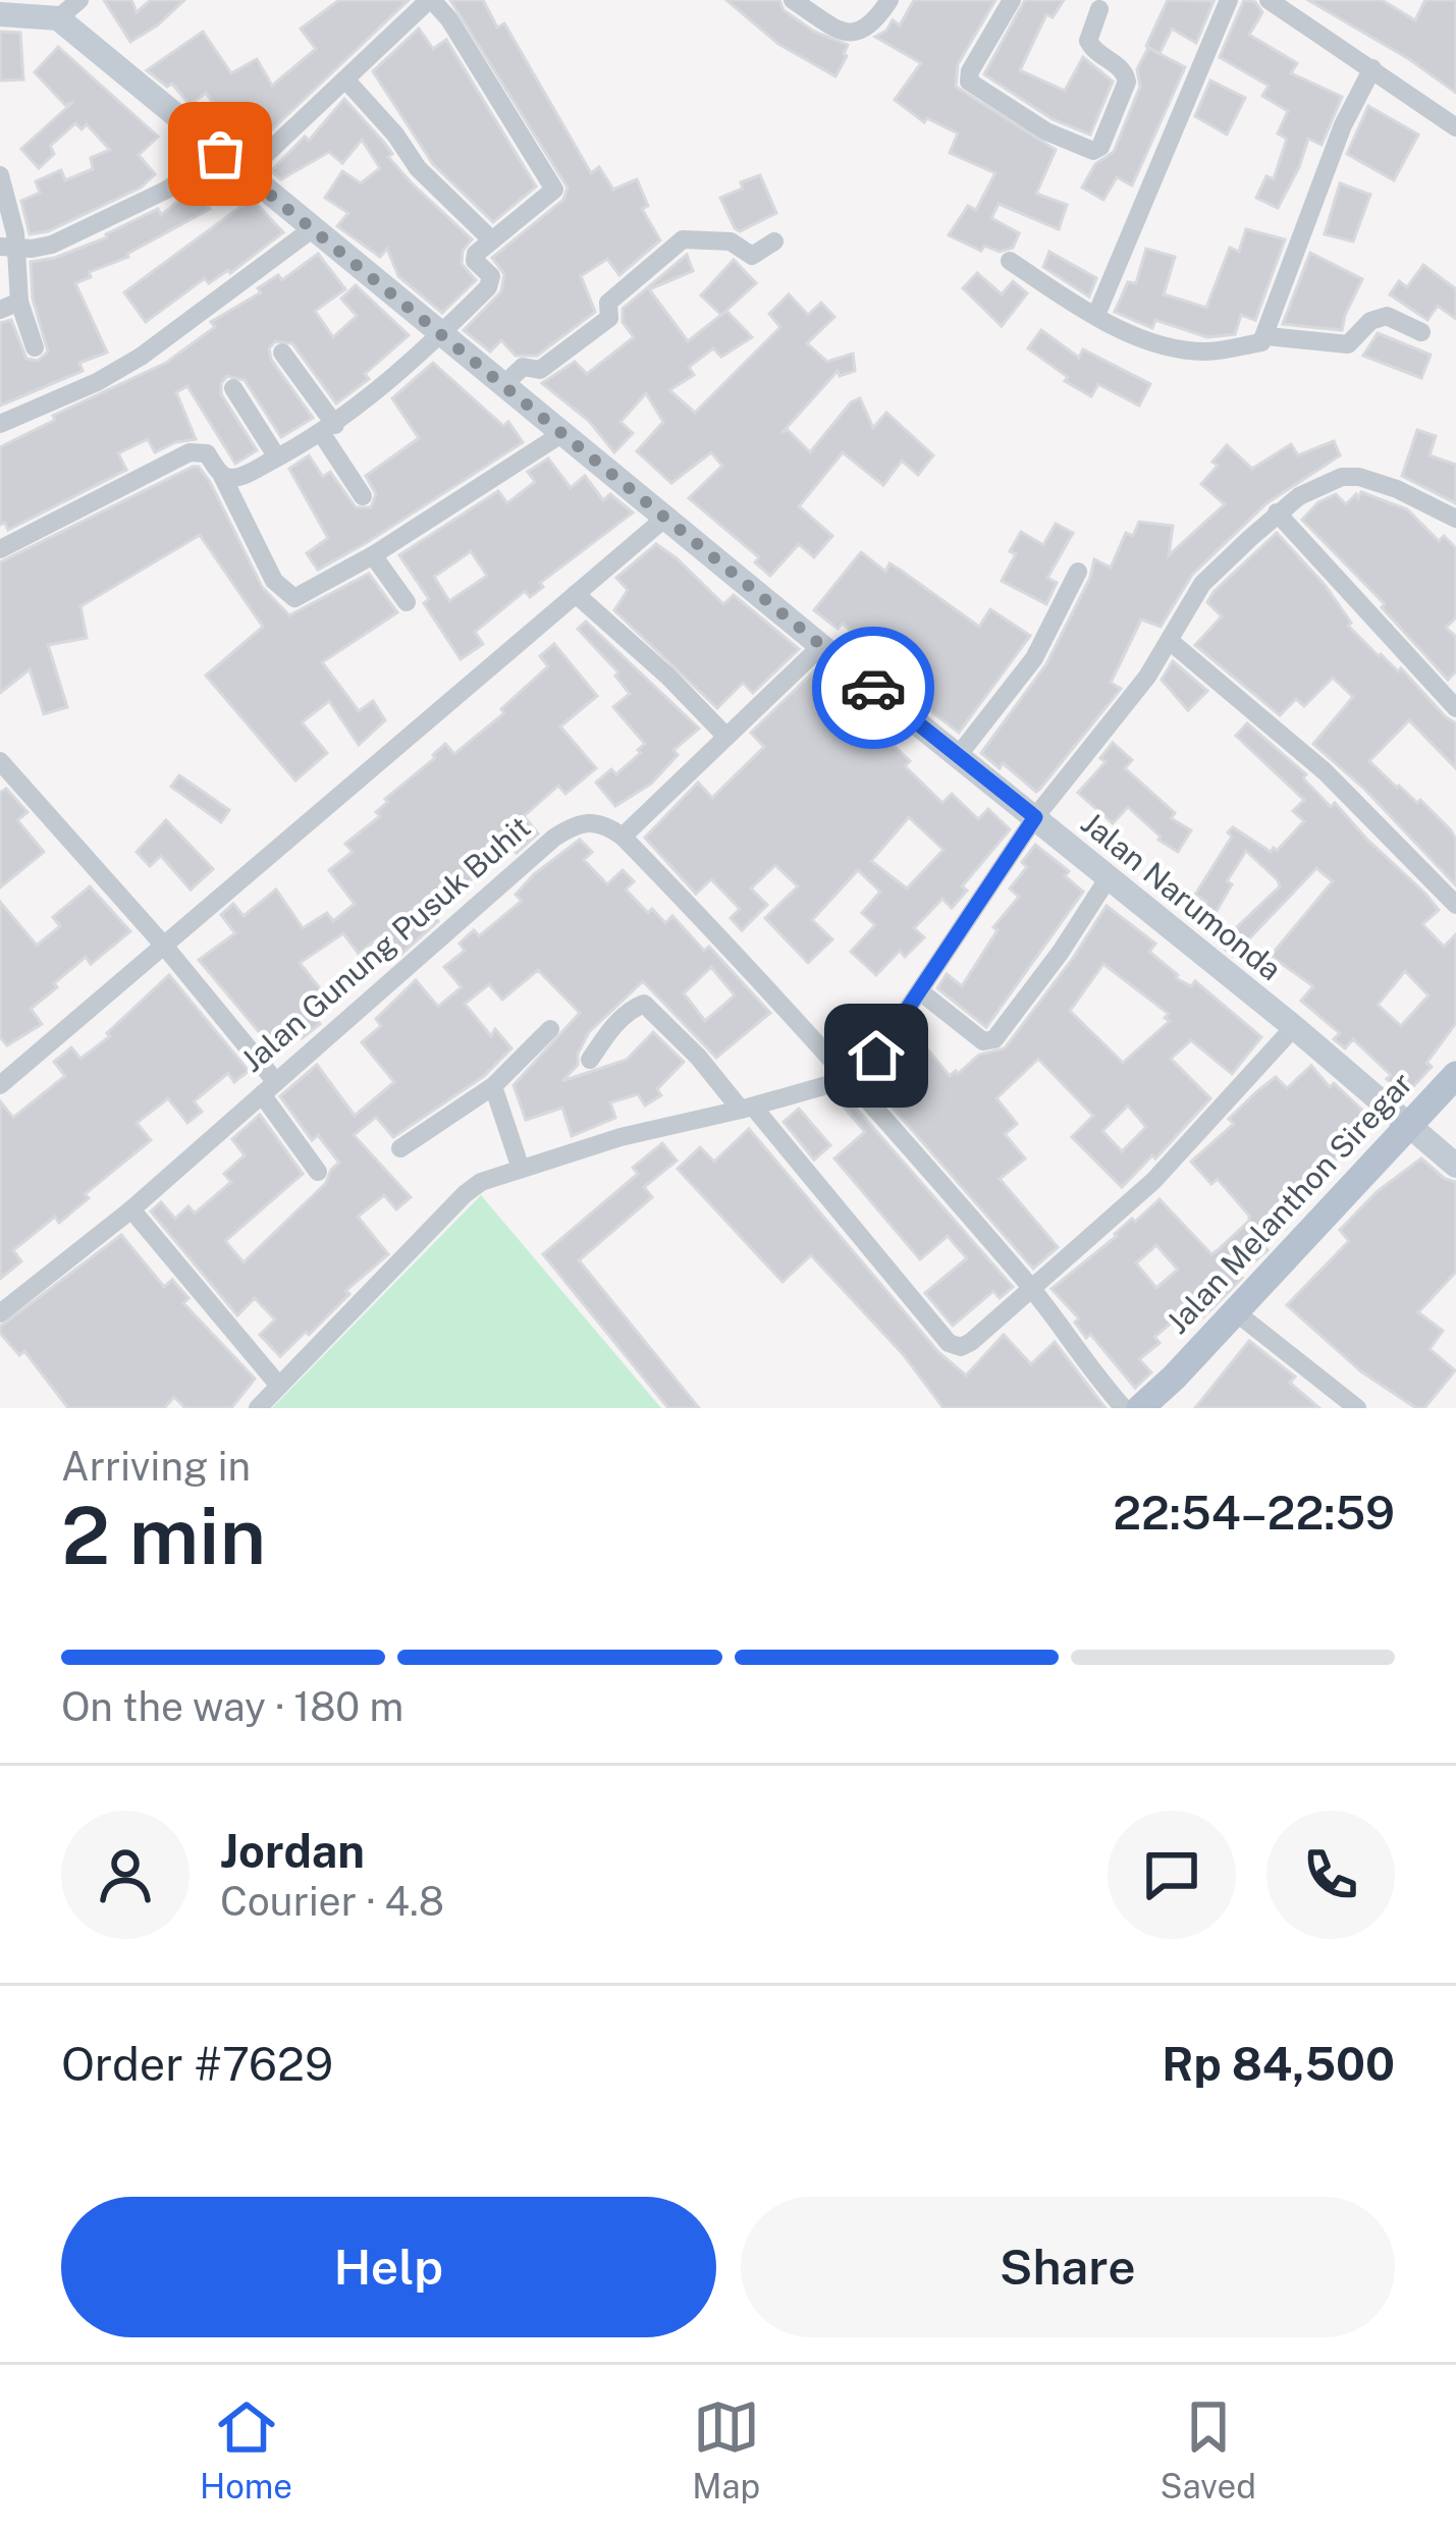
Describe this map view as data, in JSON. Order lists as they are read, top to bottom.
{
  "streets": {
    "main road": ["Jalan Melanthon Siregar"],
    "street": ["Jalan Narumonda", "Jalan Gunung Pusuk Buhit"]
  },
  "crossings": [
    ["Jalan Narumonda", "Jalan Melanthon Siregar"]
  ],
  "page": {
    "heading": ["2 min", "Arriving in", "22:54–22:59"],
    "panel": [
      "Jordan",
      "Courier · 4.8",
      "Order #7629",
      "Rp 84,500"
    ],
    "bar": "On the way · 180 m",
    "buttons": ["Help", "Share"],
    "tabs": ["Home", "Map", "Saved"]
  }
}
